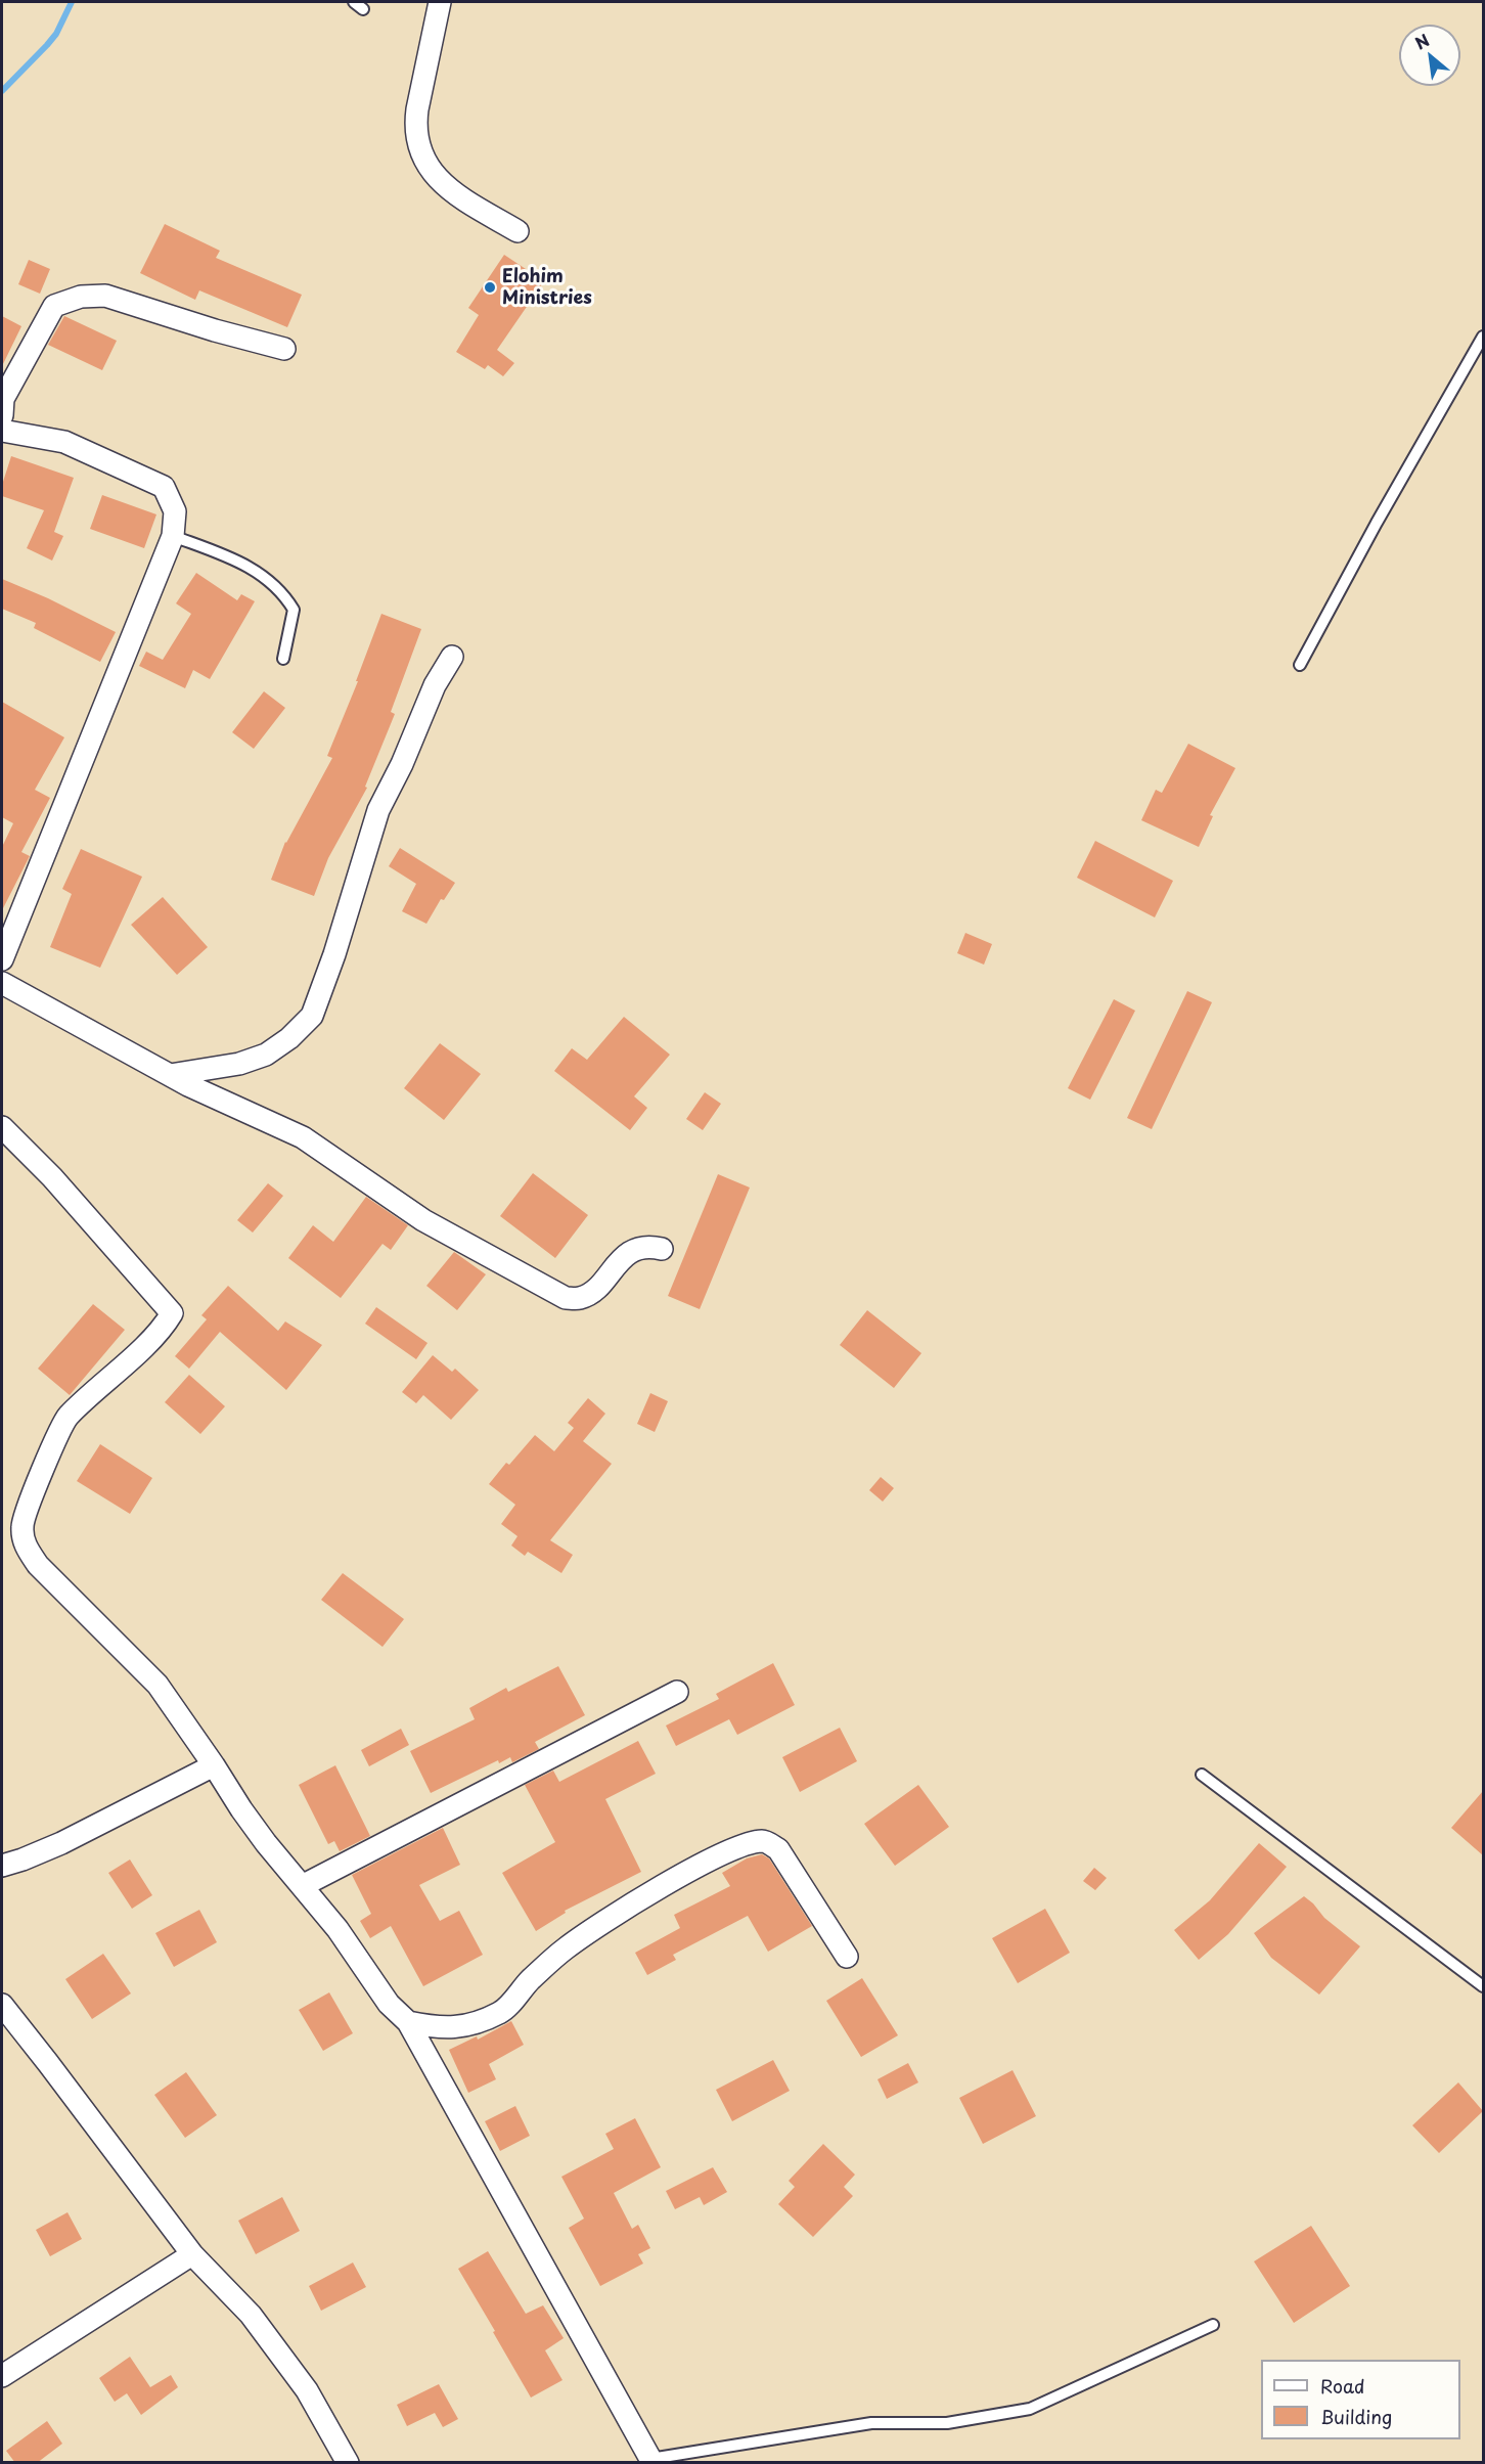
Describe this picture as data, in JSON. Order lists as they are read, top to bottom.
{
  "places": ["Elohim Ministries"],
  "legend": ["Road", "Building"],
  "north": "top left"
}
